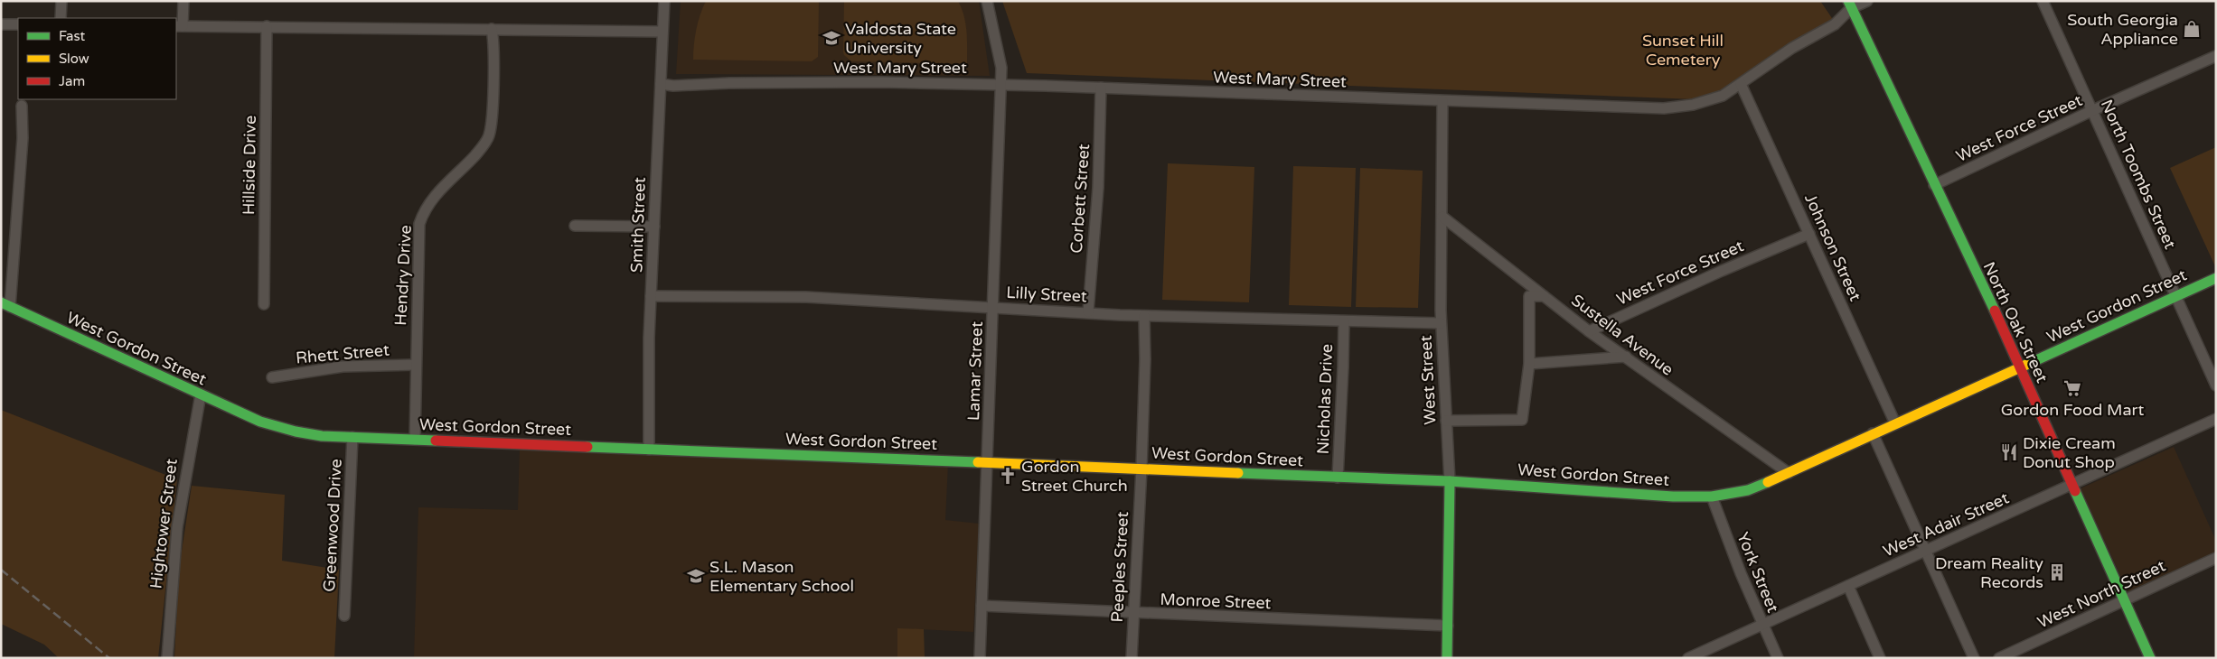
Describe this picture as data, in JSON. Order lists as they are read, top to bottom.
{
  "streets": {
    "street": [
      "West Mary Street",
      "West Force Street",
      "Hillside Drive",
      "North Toombs Street",
      "Corbett Street",
      "Smith Street",
      "Johnson Street",
      "Hendry Drive",
      "Lilly Street",
      "West Gordon Street",
      "North Oak Street",
      "Sustella Avenue",
      "Rhett Street",
      "Lamar Street",
      "West Street",
      "Nicholas Drive",
      "Hightower Street",
      "West Adair Street",
      "Greenwood Drive",
      "Peeples Street",
      "York Street",
      "West North Street",
      "Monroe Street"
    ]
  },
  "crossings": [
    ["West Mary Street", "Corbett Street"],
    ["West Mary Street", "Smith Street"],
    ["West Mary Street", "Johnson Street"],
    ["West Mary Street", "North Oak Street"],
    ["West Mary Street", "Lamar Street"],
    ["West Mary Street", "West Street"],
    ["West Force Street", "North Toombs Street"],
    ["West Force Street", "Johnson Street"],
    ["West Force Street", "North Oak Street"],
    ["West Force Street", "Sustella Avenue"],
    ["North Toombs Street", "West Gordon Street"],
    ["Corbett Street", "Lilly Street"],
    ["Smith Street", "Lilly Street"],
    ["Smith Street", "West Gordon Street"],
    ["Johnson Street", "West Gordon Street"],
    ["Hendry Drive", "West Gordon Street"],
    ["Hendry Drive", "Rhett Street"],
    ["Lilly Street", "Lamar Street"],
    ["Lilly Street", "West Street"],
    ["Lilly Street", "Nicholas Drive"],
    ["Lilly Street", "Peeples Street"],
    ["West Gordon Street", "North Oak Street"],
    ["West Gordon Street", "Sustella Avenue"],
    ["West Gordon Street", "Lamar Street"],
    ["West Gordon Street", "West Street"],
    ["West Gordon Street", "Nicholas Drive"],
    ["West Gordon Street", "Hightower Street"],
    ["West Gordon Street", "Greenwood Drive"],
    ["West Gordon Street", "Peeples Street"],
    ["West Gordon Street", "York Street"],
    ["North Oak Street", "West Adair Street"],
    ["North Oak Street", "West North Street"],
    ["Sustella Avenue", "West Street"],
    ["Lamar Street", "Monroe Street"],
    ["West Street", "Monroe Street"],
    ["West Adair Street", "York Street"],
    ["Peeples Street", "Monroe Street"]
  ],
  "parks": ["Sunset Hill Cemetery"],
  "places": {
    "shop": ["South Georgia Appliance"],
    "school or university": ["Valdosta State University", "S.L. Mason Elementary School"],
    "supermarket": ["Gordon Food Mart"],
    "restaurant": ["Dixie Cream Donut Shop"],
    "church": ["Gordon Street Church"],
    "building": ["Dream Reality Records"]
  },
  "legend": ["Fast", "Slow", "Jam"]
}
